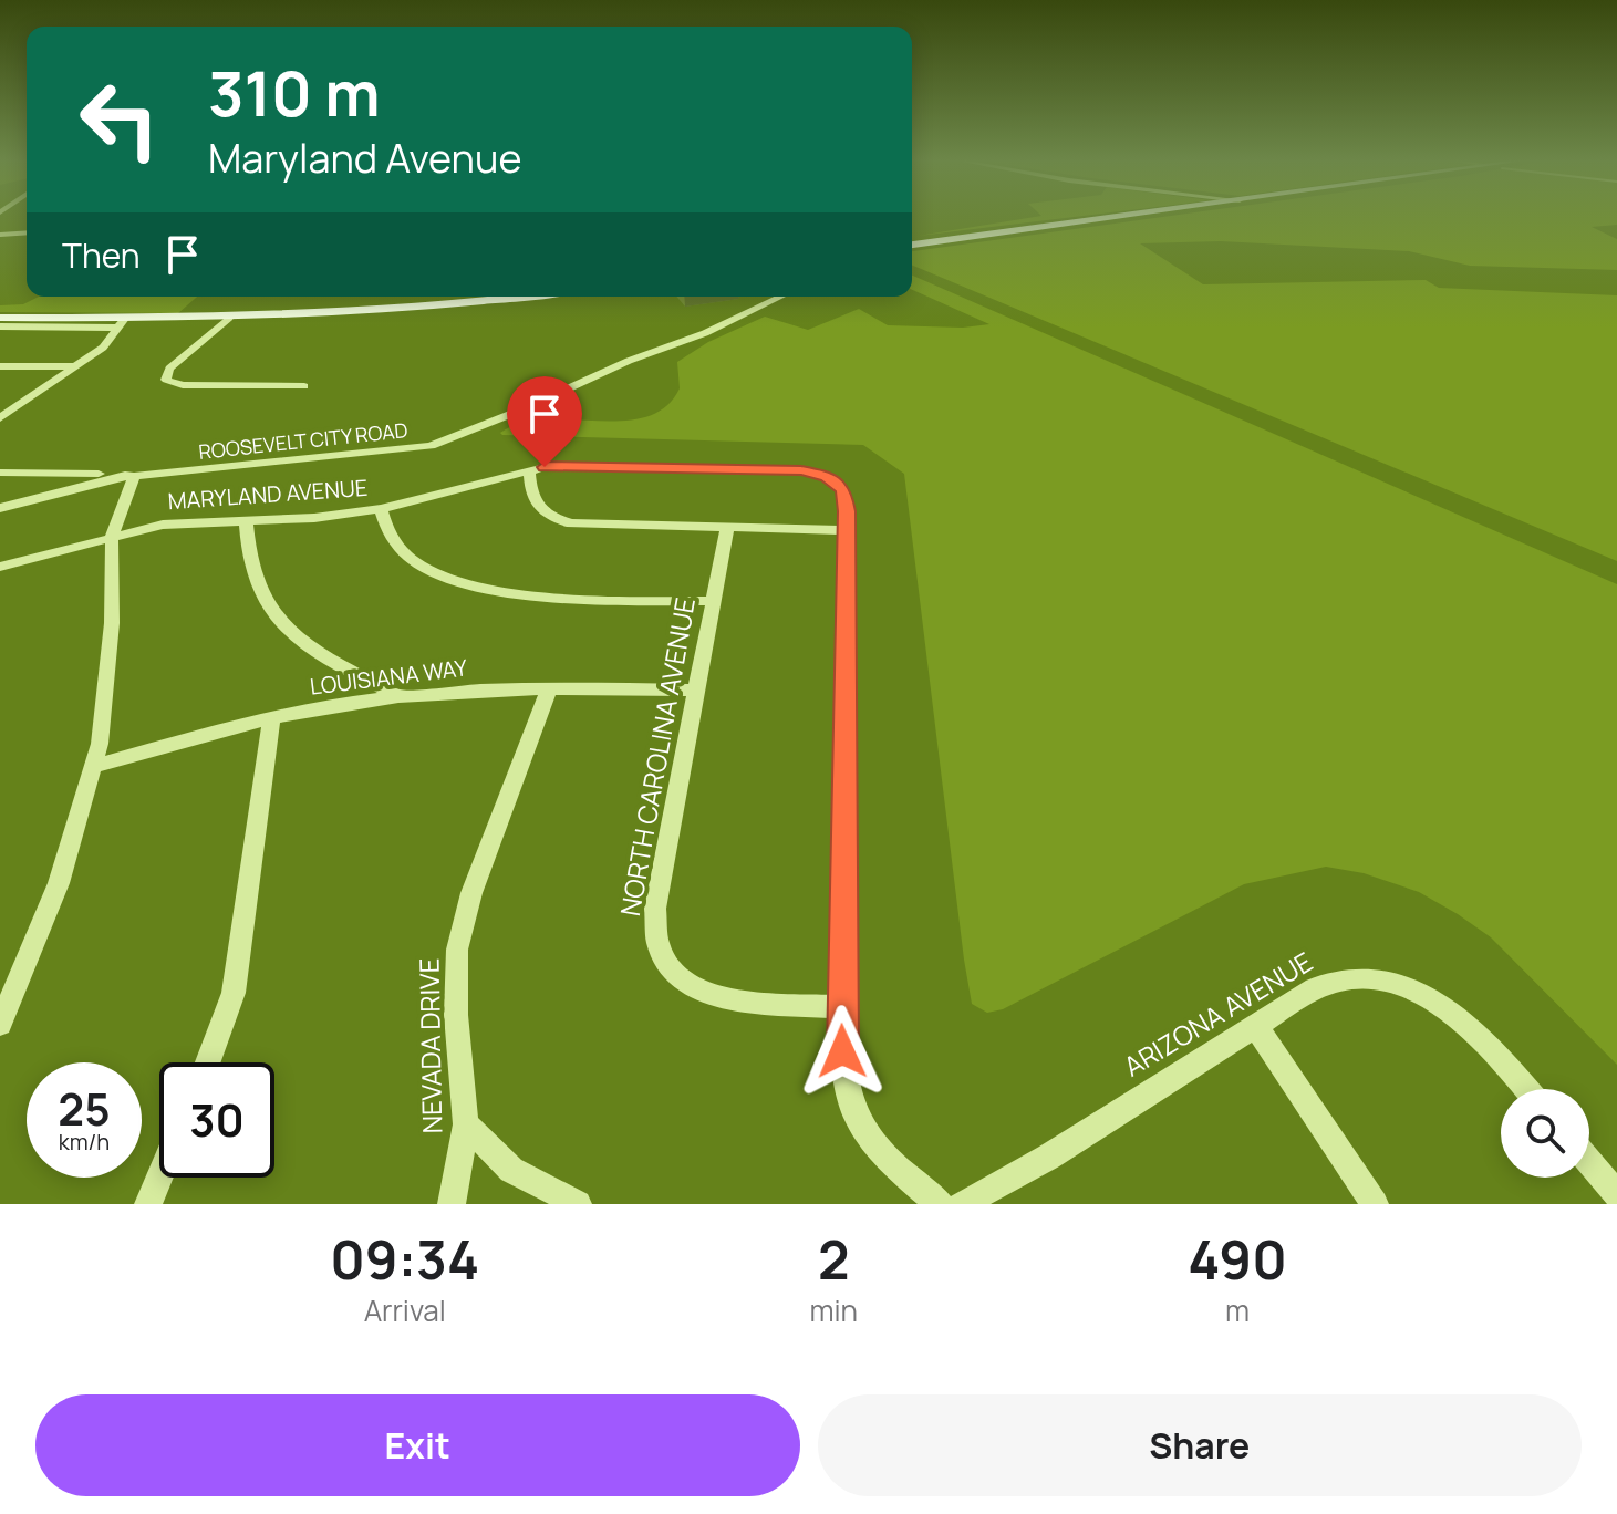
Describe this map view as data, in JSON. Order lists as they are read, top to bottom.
{
  "streets": {
    "street": [
      "ROOSEVELT CITY ROAD",
      "MARYLAND AVENUE",
      "LOUISIANA WAY",
      "NORTH CAROLINA AVENUE",
      "ARIZONA AVENUE",
      "NEVADA DRIVE"
    ]
  },
  "crossings": [
    ["MARYLAND AVENUE", "NORTH CAROLINA AVENUE"],
    ["LOUISIANA WAY", "NORTH CAROLINA AVENUE"],
    ["LOUISIANA WAY", "NEVADA DRIVE"]
  ],
  "page": {
    "turn": ["310 m", "Maryland Avenue"],
    "then": "Then",
    "speed": "25 km/h",
    "limit": "30",
    "eta": [
      "09:34",
      "Arrival",
      "2",
      "min",
      "490",
      "m"
    ],
    "buttons": ["Exit", "Share"]
  }
}
